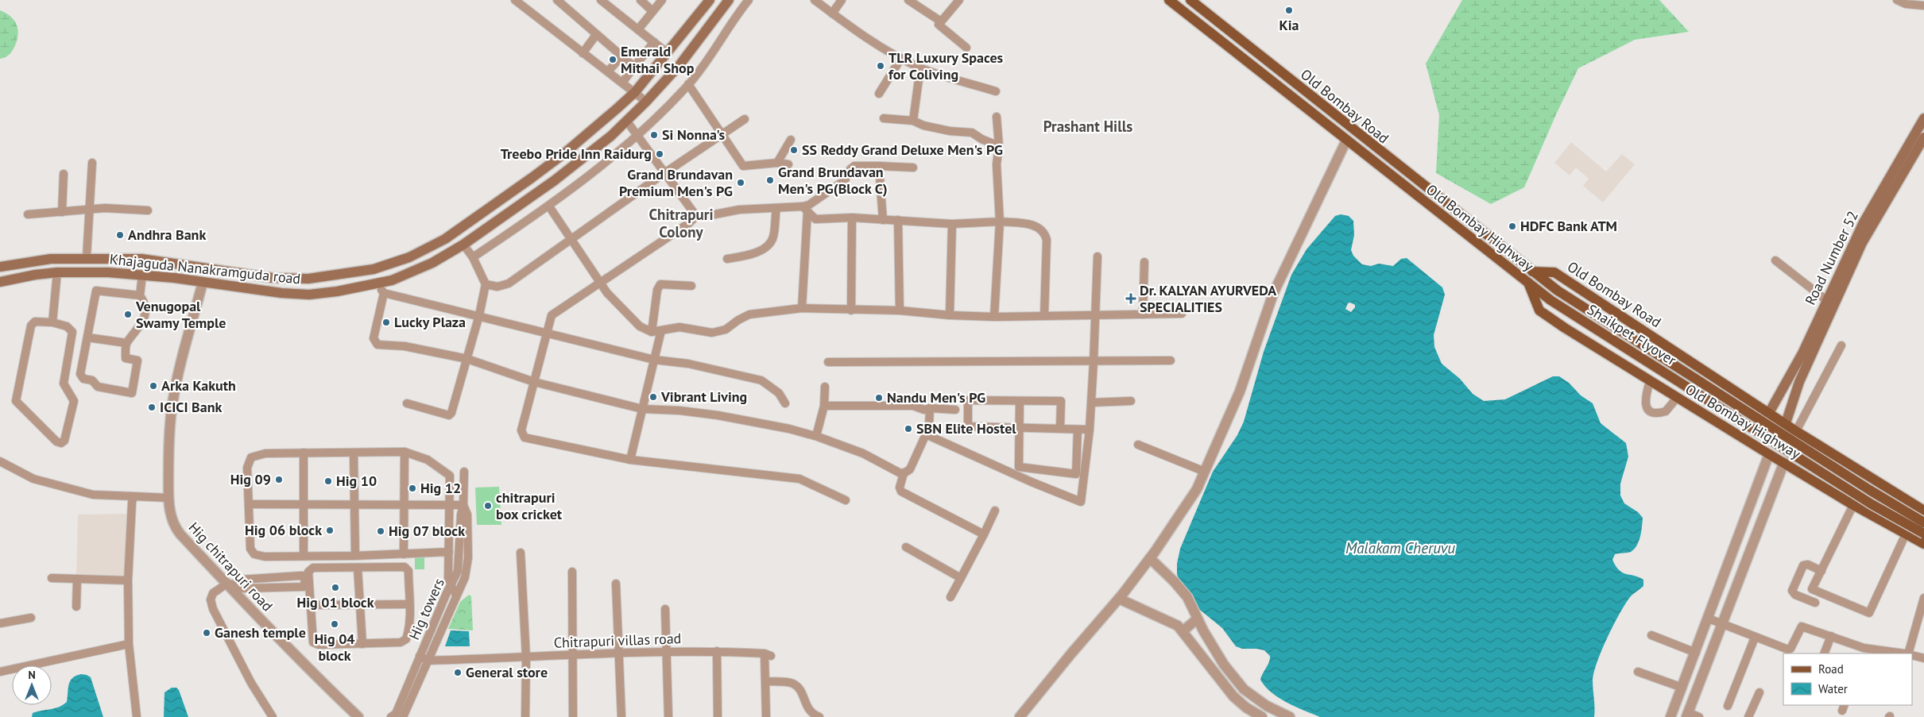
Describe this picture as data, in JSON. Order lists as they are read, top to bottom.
{
  "streets": {
    "main road": [
      "Old Bombay Road",
      "Old Bombay Highway",
      "Road Number 52",
      "Khajaguda Nanakramguda road",
      "Shaikpet Flyover"
    ],
    "street": ["Hig chitrapuri road", "Hig towers", "Chitrapuri villas road"]
  },
  "crossings": [
    ["Old Bombay Road", "Road Number 52"],
    ["Old Bombay Road", "Shaikpet Flyover"],
    ["Old Bombay Highway", "Shaikpet Flyover"],
    ["Khajaguda Nanakramguda road", "Hig chitrapuri road"]
  ],
  "districts": ["Prashant Hills", "Chitrapuri Colony"],
  "water": ["Malakam Cheruvu"],
  "places": {
    "other": [
      "Kia",
      "Emerald Mithai Shop",
      "TLR Luxury Spaces for Coliving",
      "Si Nonna's",
      "SS Reddy Grand Deluxe Men's PG",
      "Treebo Pride Inn Raidurg",
      "Grand Brundavan Men's PG(Block C)",
      "Grand Brundavan Premium Men's PG",
      "HDFC Bank ATM",
      "Andhra Bank",
      "Venugopal Swamy Temple",
      "Lucky Plaza",
      "Arka Kakuth",
      "Vibrant Living",
      "Nandu Men's PG",
      "ICICI Bank",
      "SBN Elite Hostel",
      "Hig 09",
      "Hig 10",
      "Hig 12",
      "chitrapuri box cricket",
      "Hig 06 block",
      "Hig 07 block",
      "Hig 01 block",
      "Hig 04 block",
      "Ganesh temple",
      "General store"
    ],
    "health": ["Dr. KALYAN AYURVEDA SPECIALITIES"]
  },
  "legend": ["Road", "Water"],
  "north": "top"
}
